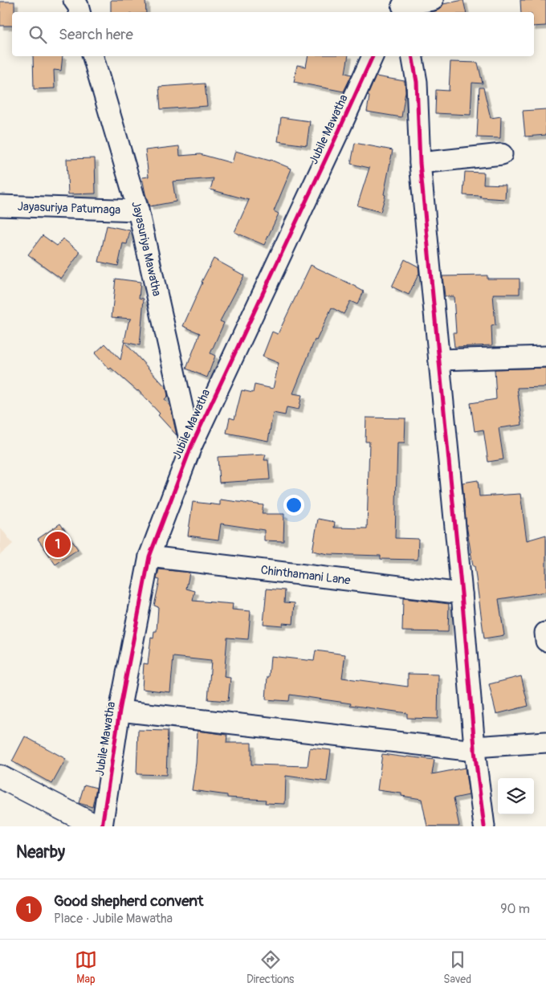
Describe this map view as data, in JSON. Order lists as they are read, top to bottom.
{
  "streets": {
    "street": [
      "Jubile Mawatha",
      "Jayasuriya Patumaga",
      "Jayasuriya Mawatha",
      "Chinthamani Lane"
    ]
  },
  "crossings": [
    ["Jubile Mawatha", "Jayasuriya Mawatha"],
    ["Jubile Mawatha", "Chinthamani Lane"],
    ["Jayasuriya Patumaga", "Jayasuriya Mawatha"]
  ],
  "page": {
    "search": "Search here",
    "pins": "1",
    "heading": "Nearby",
    "list": [
      {
        "mark": "1",
        "name": "Good shepherd convent",
        "note": "Place · Jubile Mawatha",
        "value": "90 m"
      }
    ],
    "nav": ["Map", "Directions", "Saved"]
  }
}
